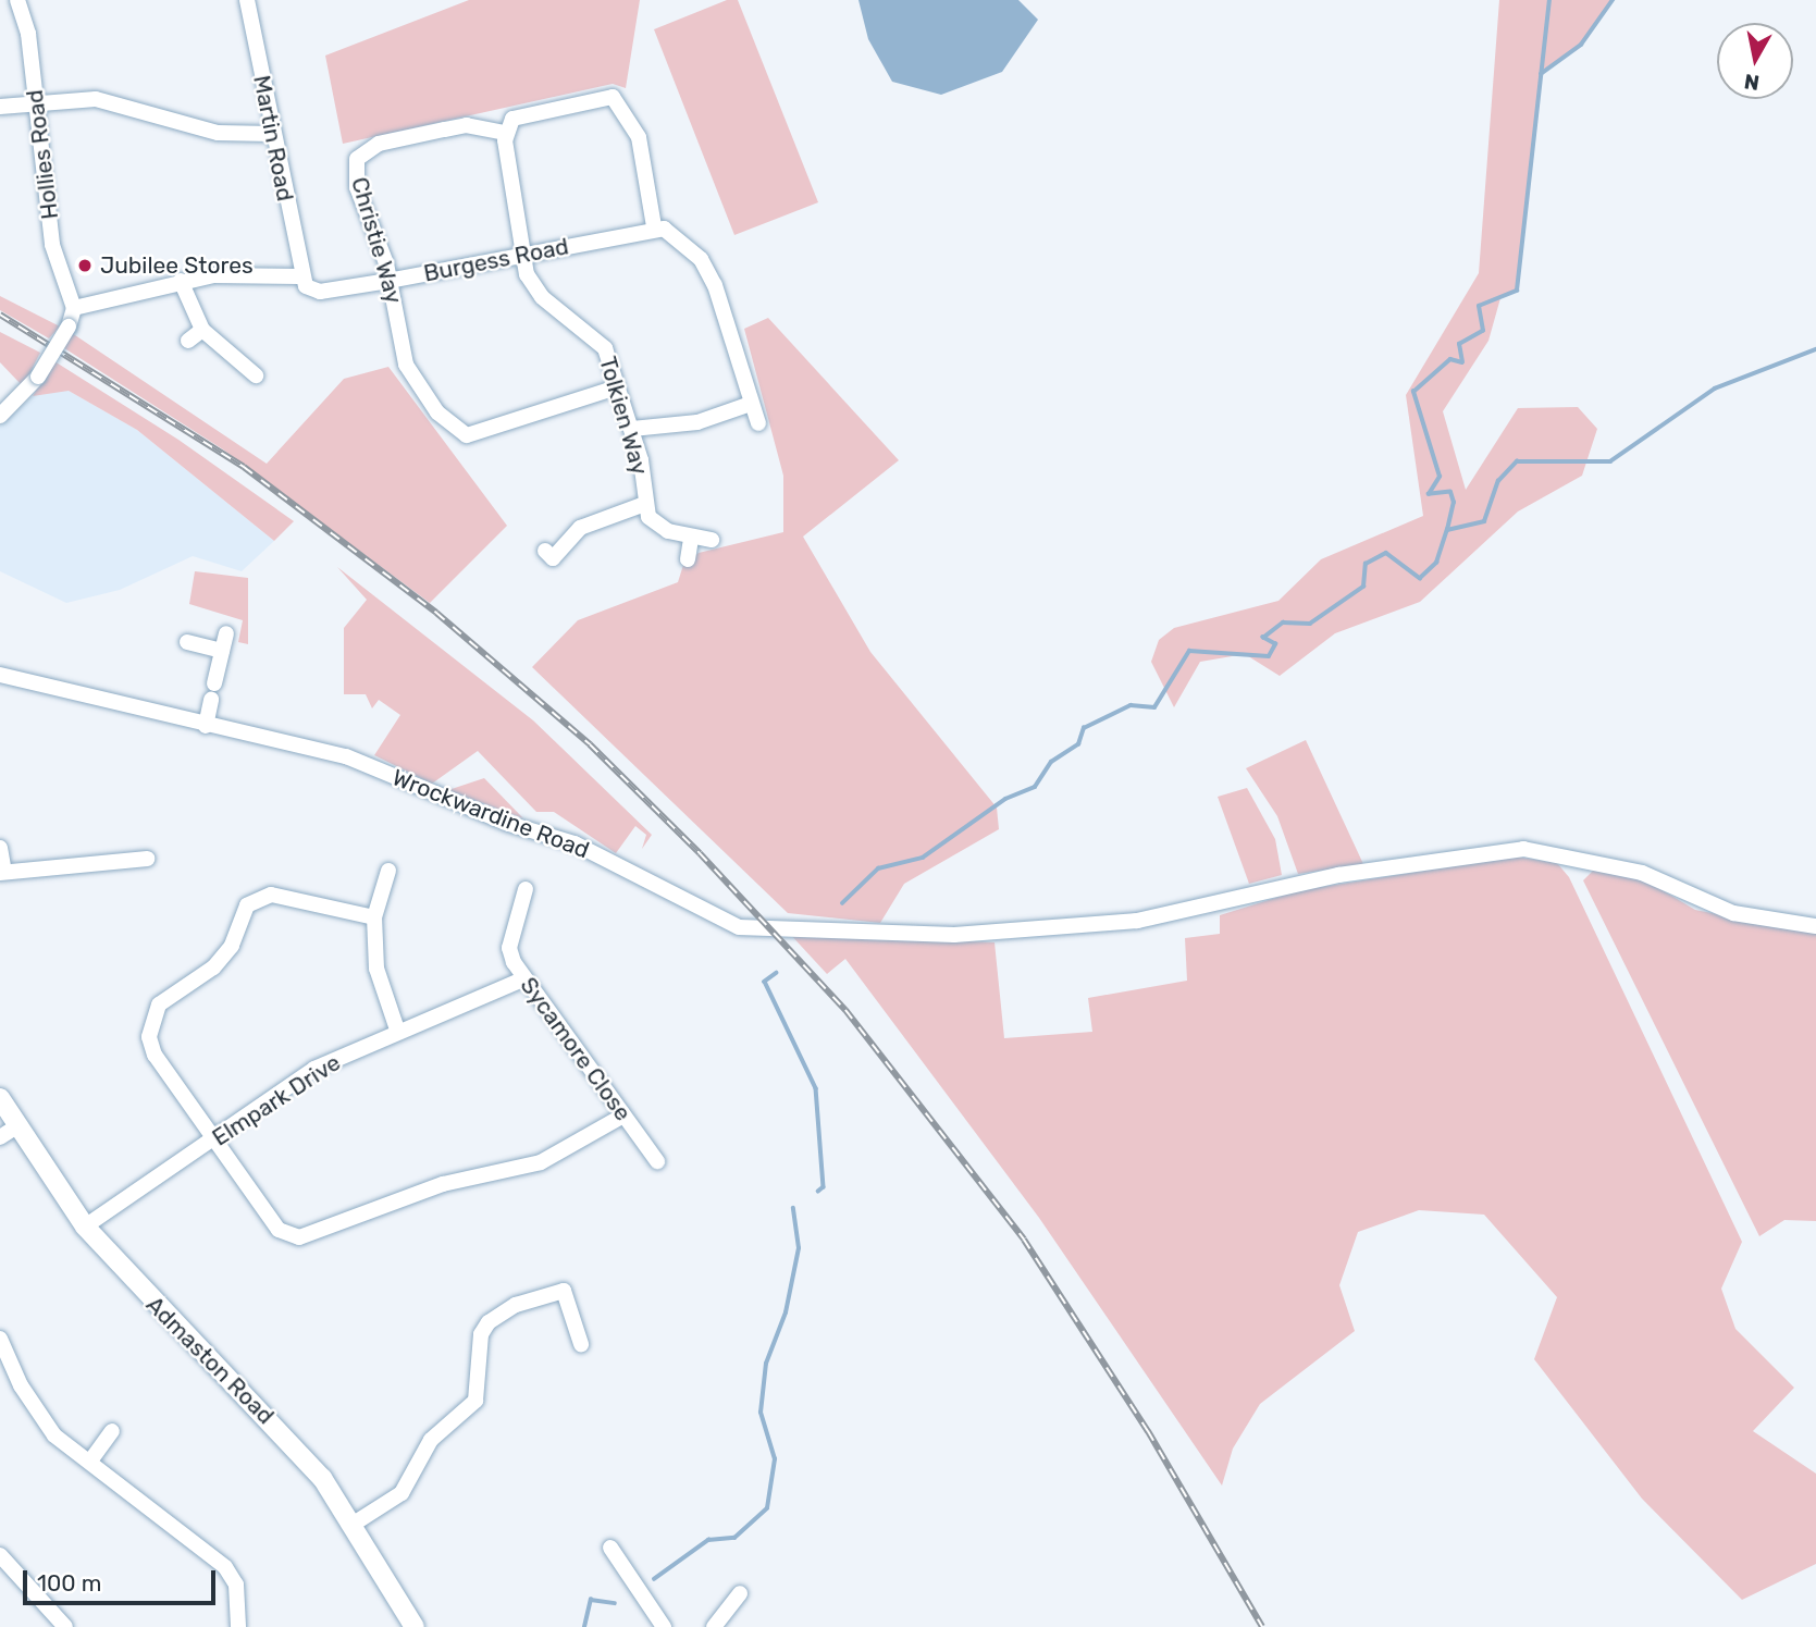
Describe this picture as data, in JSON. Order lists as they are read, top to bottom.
{
  "streets": {
    "street": [
      "Martin Road",
      "Hollies Road",
      "Christie Way",
      "Burgess Road",
      "Tolkien Way",
      "Wrockwardine Road",
      "Sycamore Close",
      "Elmpark Drive",
      "Admaston Road"
    ]
  },
  "crossings": [
    ["Martin Road", "Burgess Road"],
    ["Christie Way", "Burgess Road"],
    ["Christie Way", "Tolkien Way"],
    ["Burgess Road", "Tolkien Way"],
    ["Sycamore Close", "Elmpark Drive"],
    ["Elmpark Drive", "Admaston Road"]
  ],
  "places": ["Jubilee Stores"],
  "scale_bar": "100 m",
  "north": "bottom"
}
